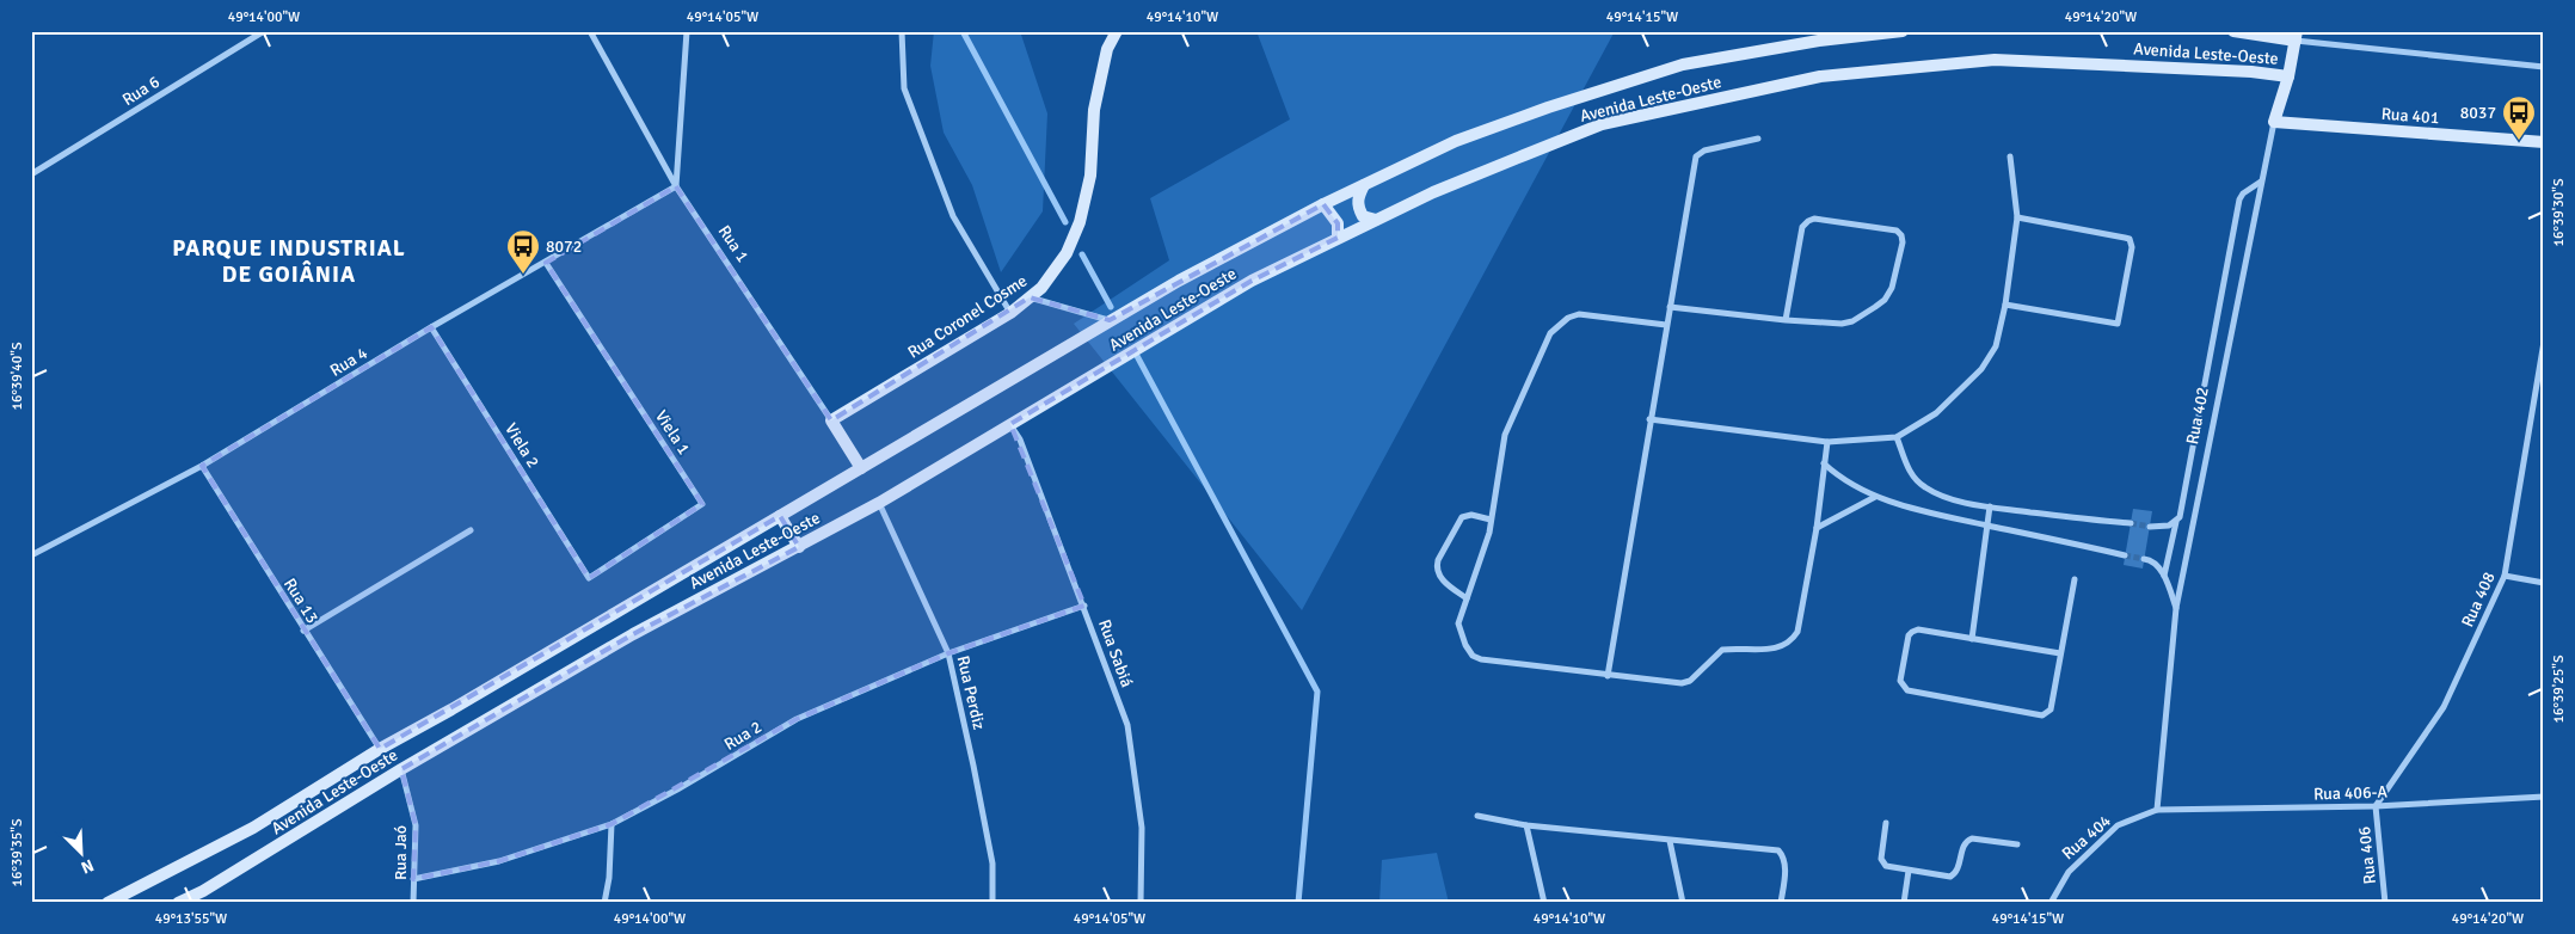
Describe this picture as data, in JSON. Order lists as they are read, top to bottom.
{
  "streets": {
    "main road": [
      "Avenida Leste-Oeste",
      "Rua 401",
      "Rua 1",
      "Rua Coronel Cosme",
      "Rua 402"
    ],
    "street": [
      "Rua 6",
      "Rua 4",
      "Viela 1",
      "Viela 2",
      "Rua 408",
      "Rua 13",
      "Rua Sabiá",
      "Rua Perdiz",
      "Rua 2",
      "Rua 406-A",
      "Rua 404",
      "Rua Jaó",
      "Rua 406"
    ]
  },
  "crossings": [
    ["Avenida Leste-Oeste", "Rua 1"],
    ["Avenida Leste-Oeste", "Rua 402"],
    ["Avenida Leste-Oeste", "Rua 13"],
    ["Avenida Leste-Oeste", "Rua Sabiá"],
    ["Avenida Leste-Oeste", "Rua Perdiz"],
    ["Avenida Leste-Oeste", "Rua Jaó"],
    ["Rua 401", "Rua 402"],
    ["Rua 1", "Rua Coronel Cosme"],
    ["Rua 1", "Rua 4"],
    ["Rua 4", "Viela 1"],
    ["Rua 4", "Viela 2"],
    ["Rua 4", "Rua 13"],
    ["Rua 402", "Rua 406-A"],
    ["Rua 402", "Rua 404"],
    ["Viela 1", "Viela 2"],
    ["Rua 408", "Rua 406-A"],
    ["Rua 408", "Rua 406"],
    ["Rua Sabiá", "Rua 2"],
    ["Rua Perdiz", "Rua 2"],
    ["Rua 2", "Rua Jaó"],
    ["Rua 406-A", "Rua 404"],
    ["Rua 406-A", "Rua 406"]
  ],
  "districts": ["PARQUE INDUSTRIAL DE GOIÂNIA"],
  "places": {
    "bus stop": ["8037", "8072"]
  },
  "north": "bottom right",
  "coordinates": [
    "49°14'00\"W",
    "49°14'05\"W",
    "49°14'10\"W",
    "49°14'15\"W",
    "49°14'20\"W",
    "16°39'30\"S",
    "16°39'40\"S",
    "16°39'25\"S",
    "16°39'35\"S",
    "49°13'55\"W"
  ]
}
